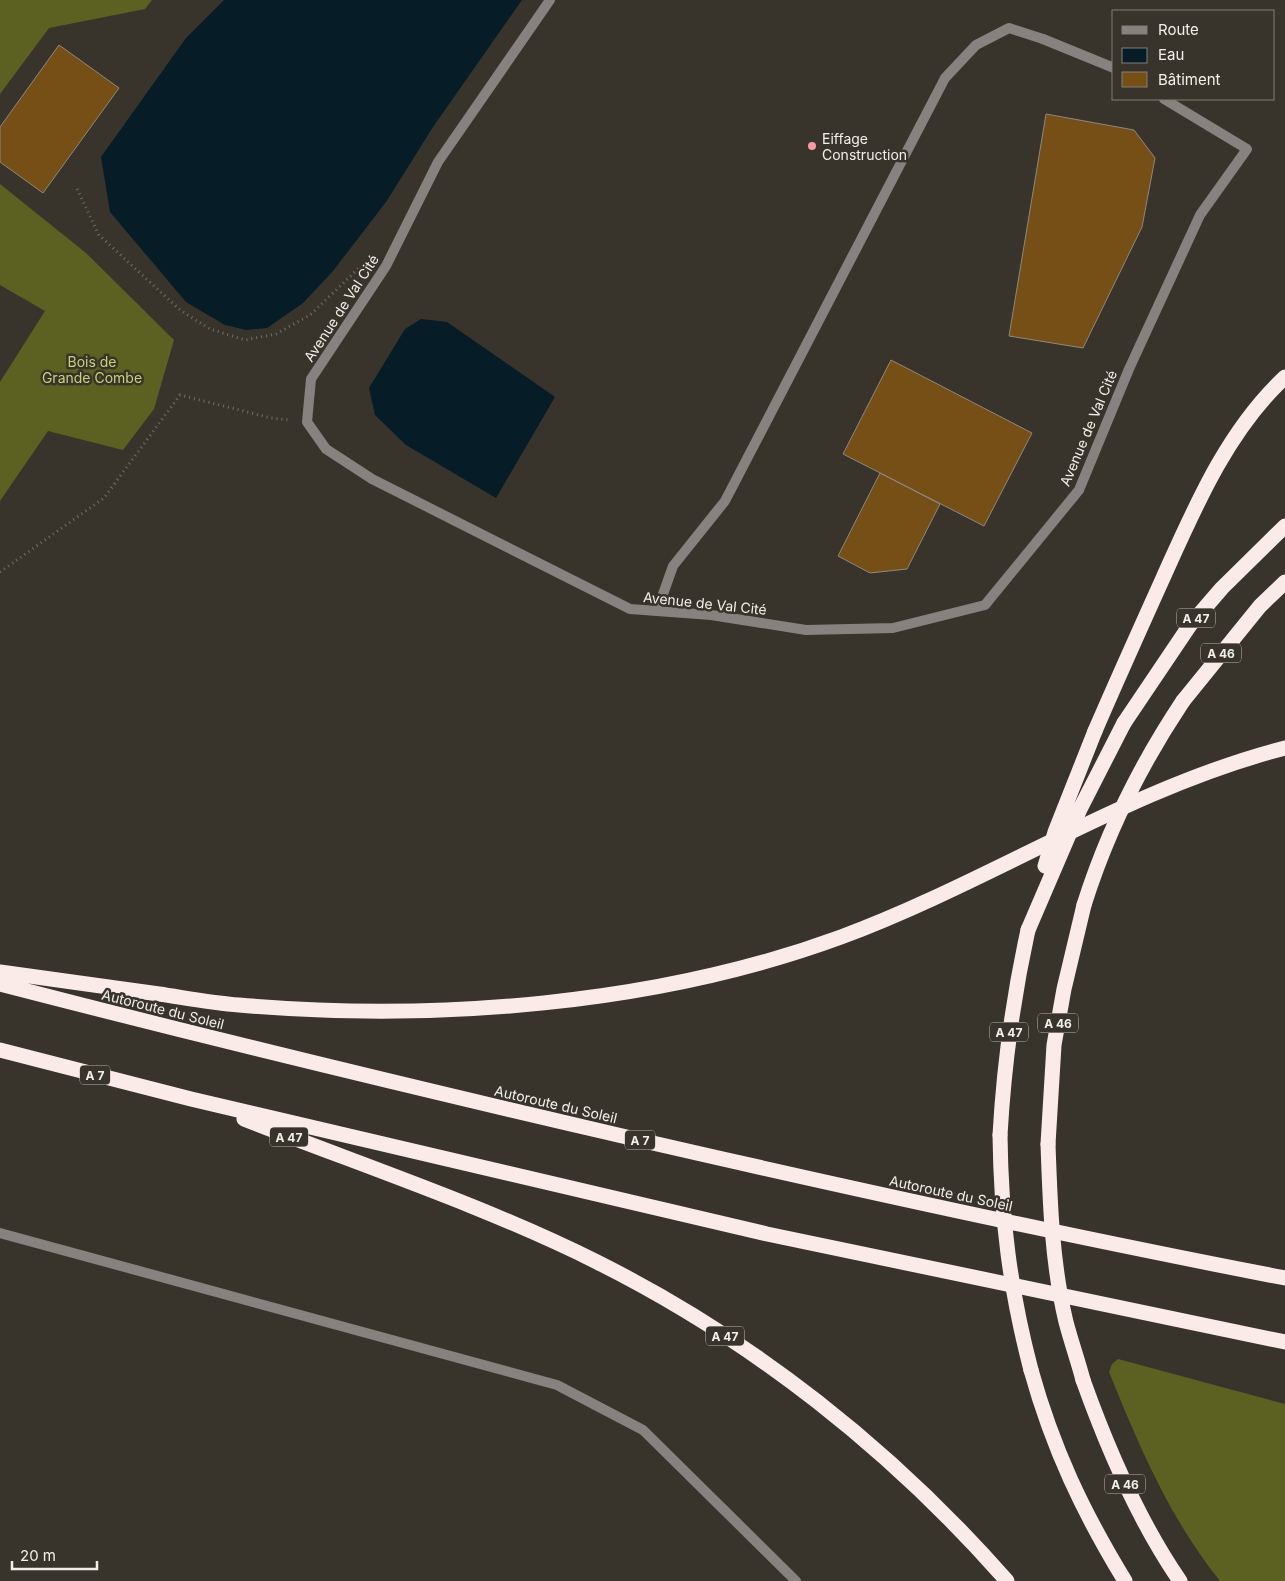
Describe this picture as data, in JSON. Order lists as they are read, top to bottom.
{
  "streets": {
    "highway": [
      "A 47",
      "A 46",
      "Autoroute du Soleil",
      "A 7"
    ],
    "street": ["Avenue de Val Cité"]
  },
  "crossings": [
    ["A 47", "A 7"]
  ],
  "parks": ["Bois de Grande Combe"],
  "places": ["Eiffage Construction"],
  "legend": ["Route", "Eau", "Bâtiment"],
  "scale_bar": "20 m"
}
